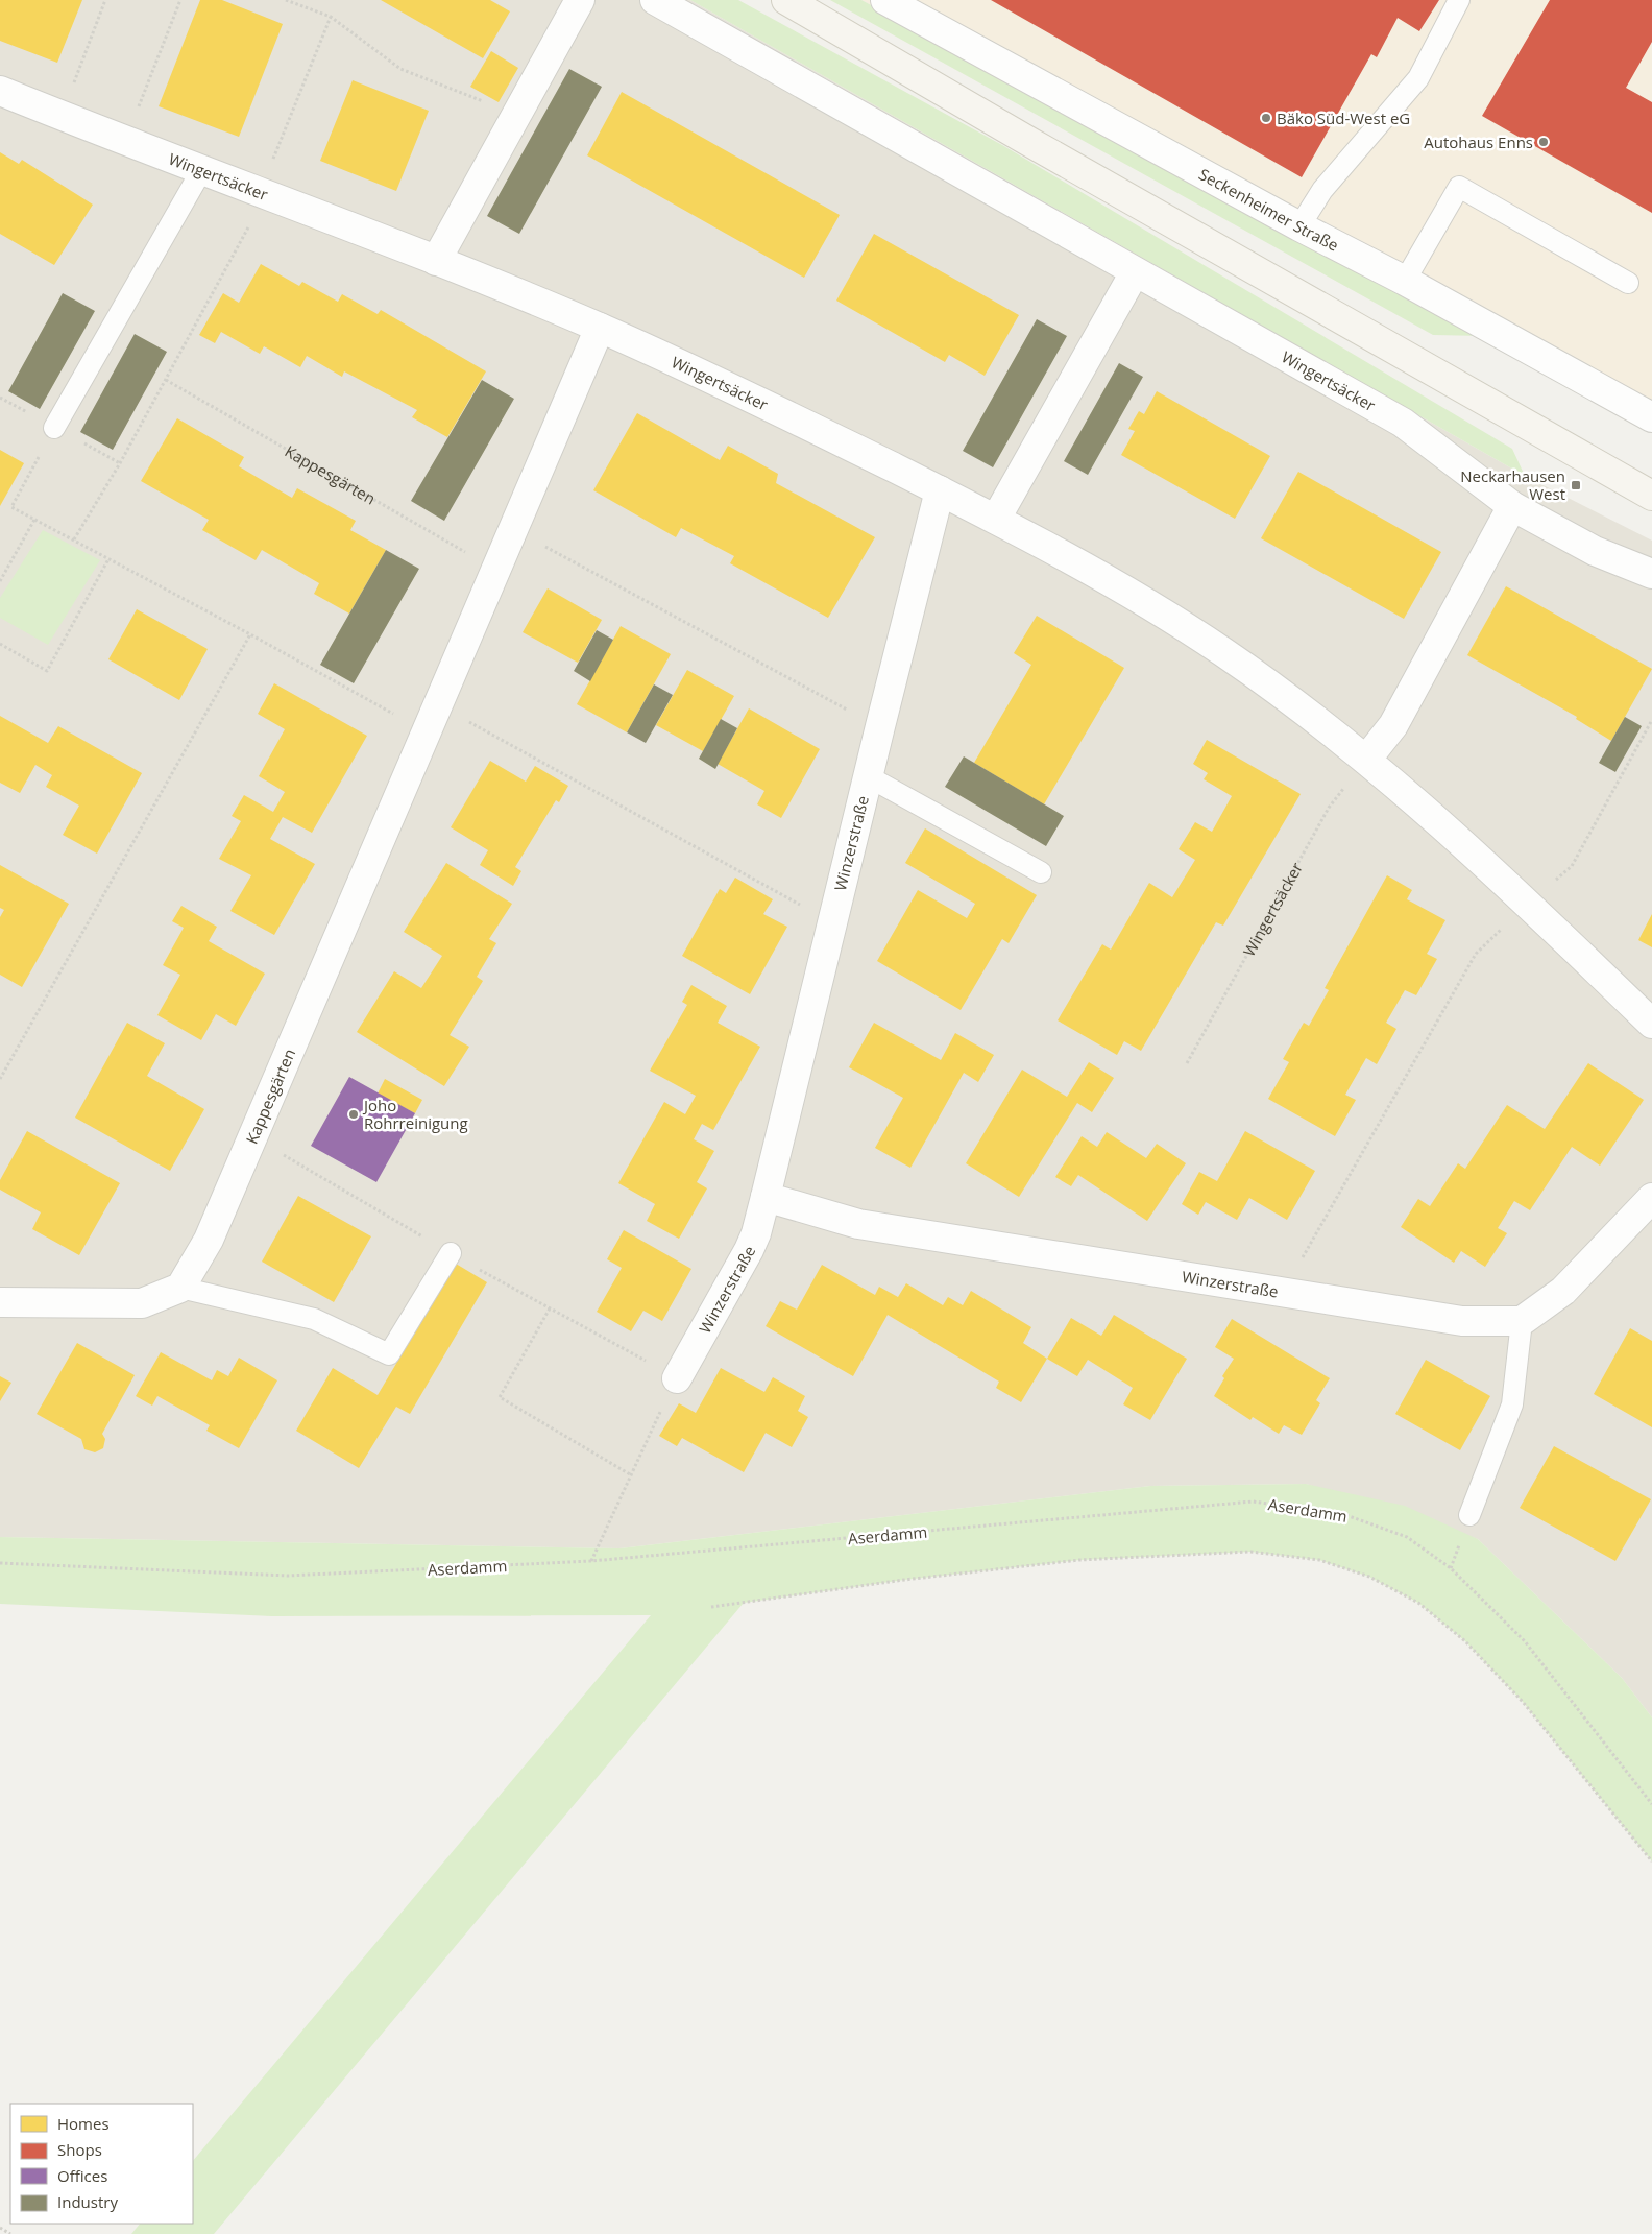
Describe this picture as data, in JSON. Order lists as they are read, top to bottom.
{
  "streets": {
    "street": [
      "Wingertsäcker",
      "Seckenheimer Straße",
      "Kappesgärten",
      "Winzerstraße"
    ],
    "path": ["Aserdamm"]
  },
  "crossings": [
    ["Wingertsäcker", "Kappesgärten"],
    ["Wingertsäcker", "Winzerstraße"]
  ],
  "places": {
    "other": ["Bäko Süd-West eG", "Autohaus Enns", "Joho Rohrreinigung"],
    "transit": ["Neckarhausen West"]
  },
  "legend": [
    "Homes",
    "Shops",
    "Offices",
    "Industry"
  ]
}
